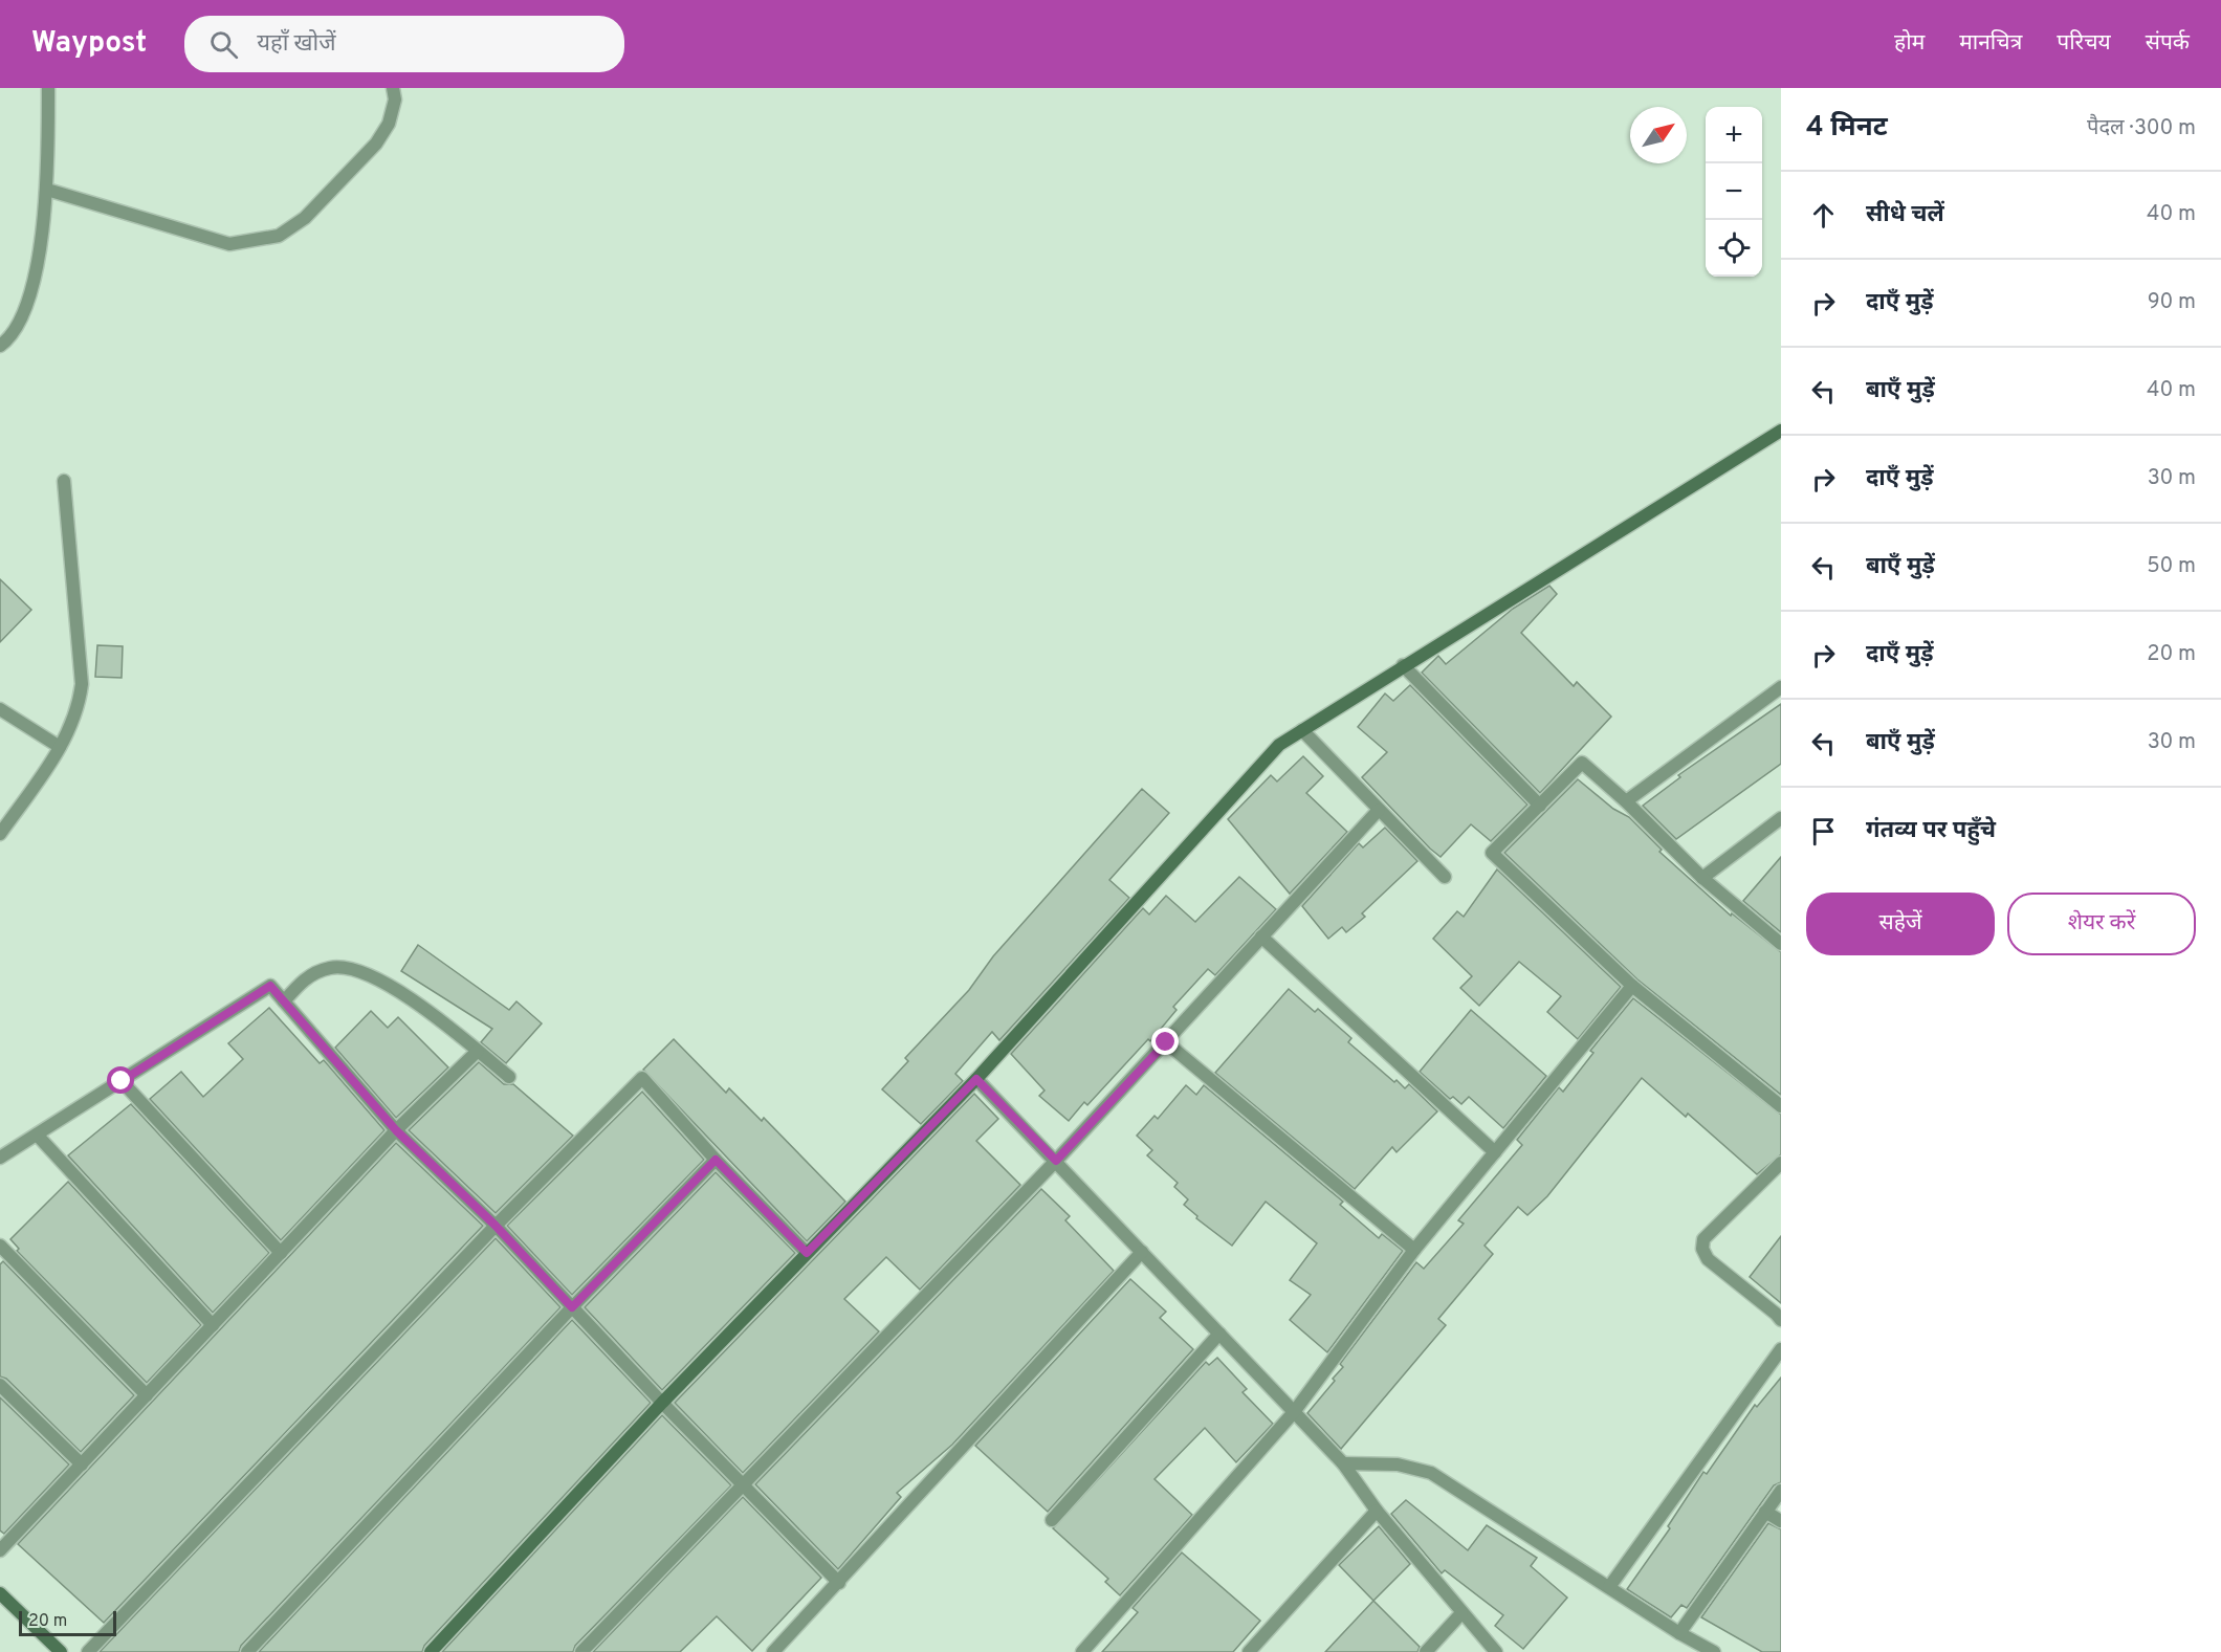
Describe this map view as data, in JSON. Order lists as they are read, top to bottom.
{
  "scale_bar": "20 m",
  "north": "top right",
  "page": {
    "header": "Waypost",
    "search": "यहाँ खोजें",
    "nav": [
      "होम",
      "मानचित्र",
      "परिचय",
      "संपर्क"
    ],
    "heading": ["4 मिनट", "पैदल · 300 m"],
    "map_buttons": ["+", "−"],
    "list": [
      ["सीधे चलें", "40 m"],
      ["दाएँ मुड़ें", "90 m"],
      ["बाएँ मुड़ें", "40 m"],
      ["दाएँ मुड़ें", "30 m"],
      ["बाएँ मुड़ें", "50 m"],
      ["दाएँ मुड़ें", "20 m"],
      ["बाएँ मुड़ें", "30 m"],
      "गंतव्य पर पहुँचे"
    ],
    "buttons": ["सहेजें", "शेयर करें"],
    "scale": "20 m"
  }
}
